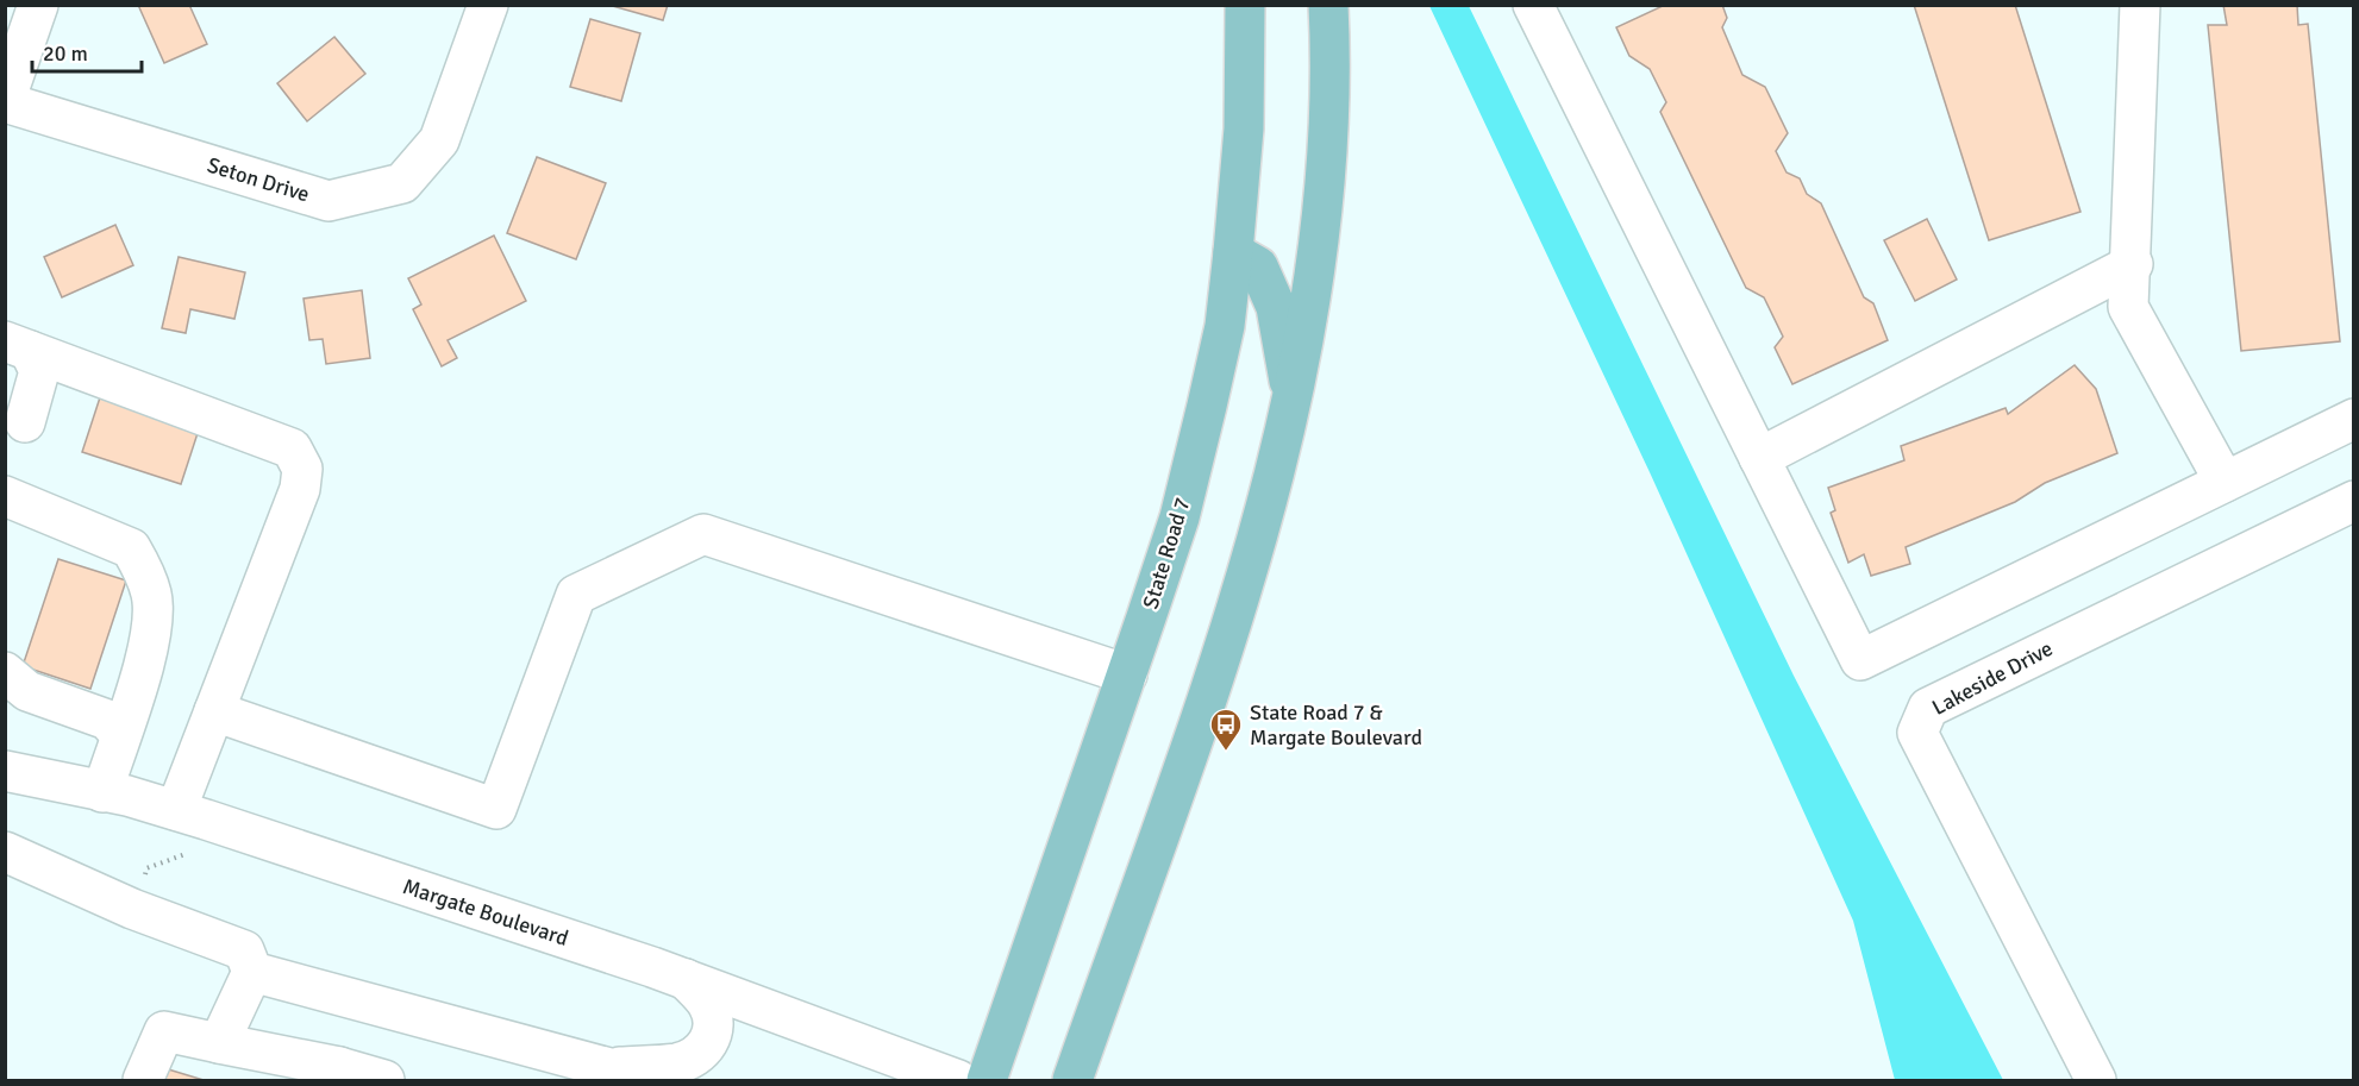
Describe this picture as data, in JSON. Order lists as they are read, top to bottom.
{
  "streets": {
    "main road": ["State Road 7"],
    "street": ["Seton Drive", "Lakeside Drive", "Margate Boulevard"]
  },
  "places": {
    "bus stop": ["State Road 7 & Margate Boulevard"]
  },
  "scale_bar": "20 m"
}
